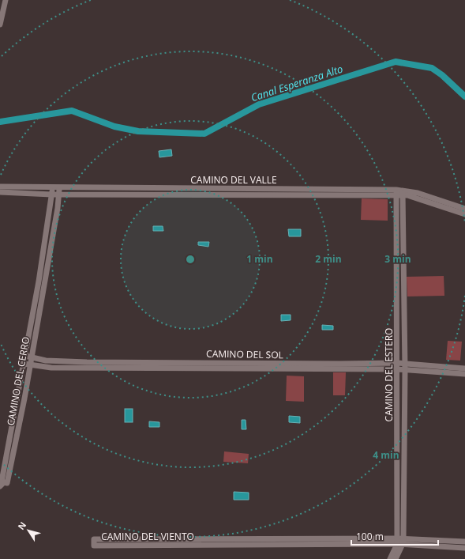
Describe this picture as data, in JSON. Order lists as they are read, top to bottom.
{
  "streets": {
    "street": [
      "CAMINO DEL VALLE",
      "CAMINO DEL SOL",
      "CAMINO DEL ESTERO",
      "CAMINO DEL CERRO",
      "CAMINO DEL VIENTO"
    ]
  },
  "crossings": [
    ["CAMINO DEL VALLE", "CAMINO DEL ESTERO"],
    ["CAMINO DEL VALLE", "CAMINO DEL CERRO"],
    ["CAMINO DEL SOL", "CAMINO DEL ESTERO"],
    ["CAMINO DEL SOL", "CAMINO DEL CERRO"],
    ["CAMINO DEL ESTERO", "CAMINO DEL VIENTO"]
  ],
  "water": ["Canal Esperanza Alto"],
  "scale_bar": "100 m",
  "north": "top left",
  "rings": [
    "1 min",
    "2 min",
    "3 min",
    "4 min"
  ]
}
